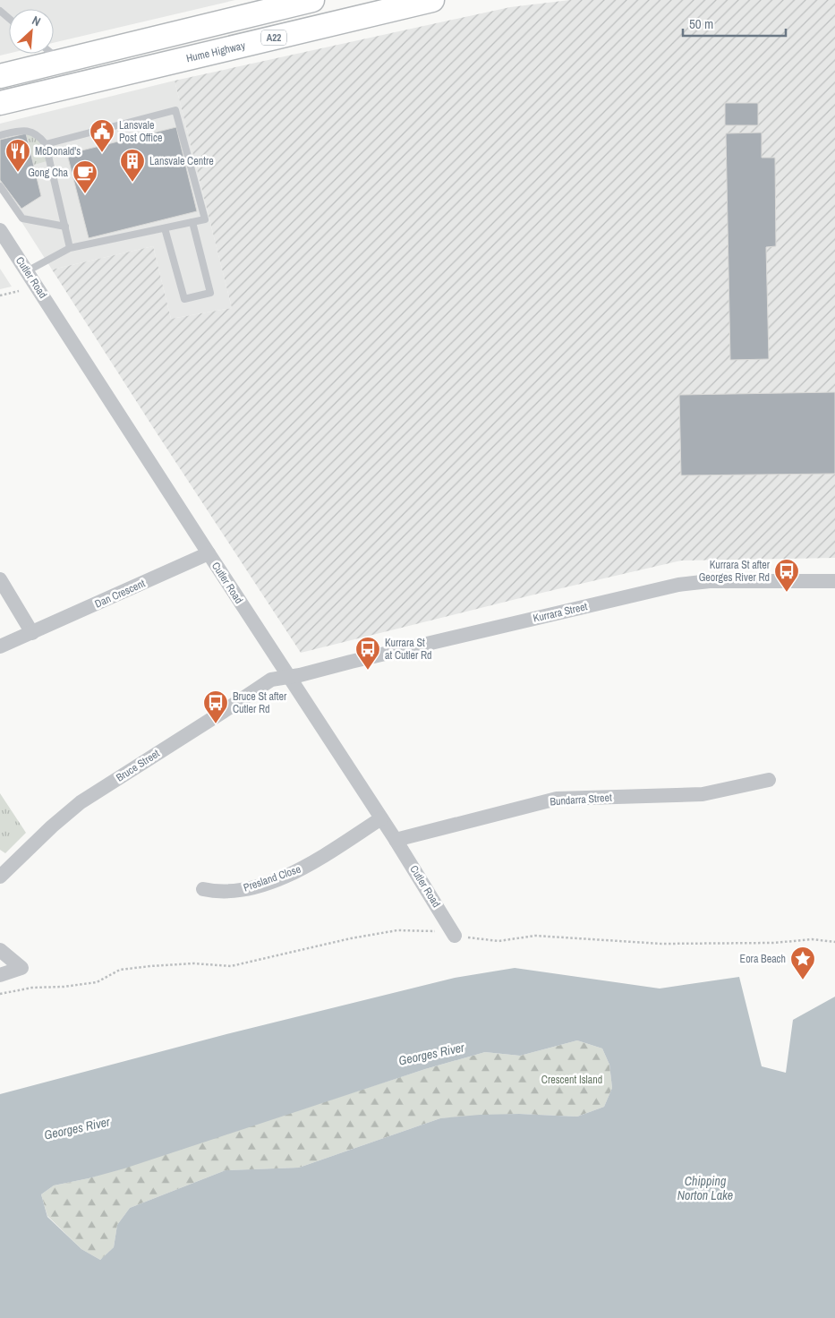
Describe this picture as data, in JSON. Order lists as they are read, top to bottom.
{
  "streets": {
    "highway": ["A22", "Hume Highway"],
    "street": [
      "Cutler Road",
      "Dan Crescent",
      "Kurrara Street",
      "Bruce Street",
      "Bundarra Street",
      "Presland Close"
    ]
  },
  "crossings": [
    ["Cutler Road", "Dan Crescent"],
    ["Cutler Road", "Kurrara Street"],
    ["Cutler Road", "Bruce Street"],
    ["Cutler Road", "Bundarra Street"],
    ["Cutler Road", "Presland Close"],
    ["Kurrara Street", "Bruce Street"]
  ],
  "water": ["Georges River", "Chipping Norton Lake"],
  "parks": ["Crescent Island"],
  "places": {
    "public building": ["Lansvale Post Office"],
    "restaurant": ["McDonald's"],
    "building": ["Lansvale Centre"],
    "cafe": ["Gong Cha"],
    "bus stop": ["Kurrara St after Georges River Rd", "Kurrara St at Cutler Rd", "Bruce St after Cutler Rd"],
    "place": ["Eora Beach"]
  },
  "scale_bar": "50 m",
  "north": "top right"
}
